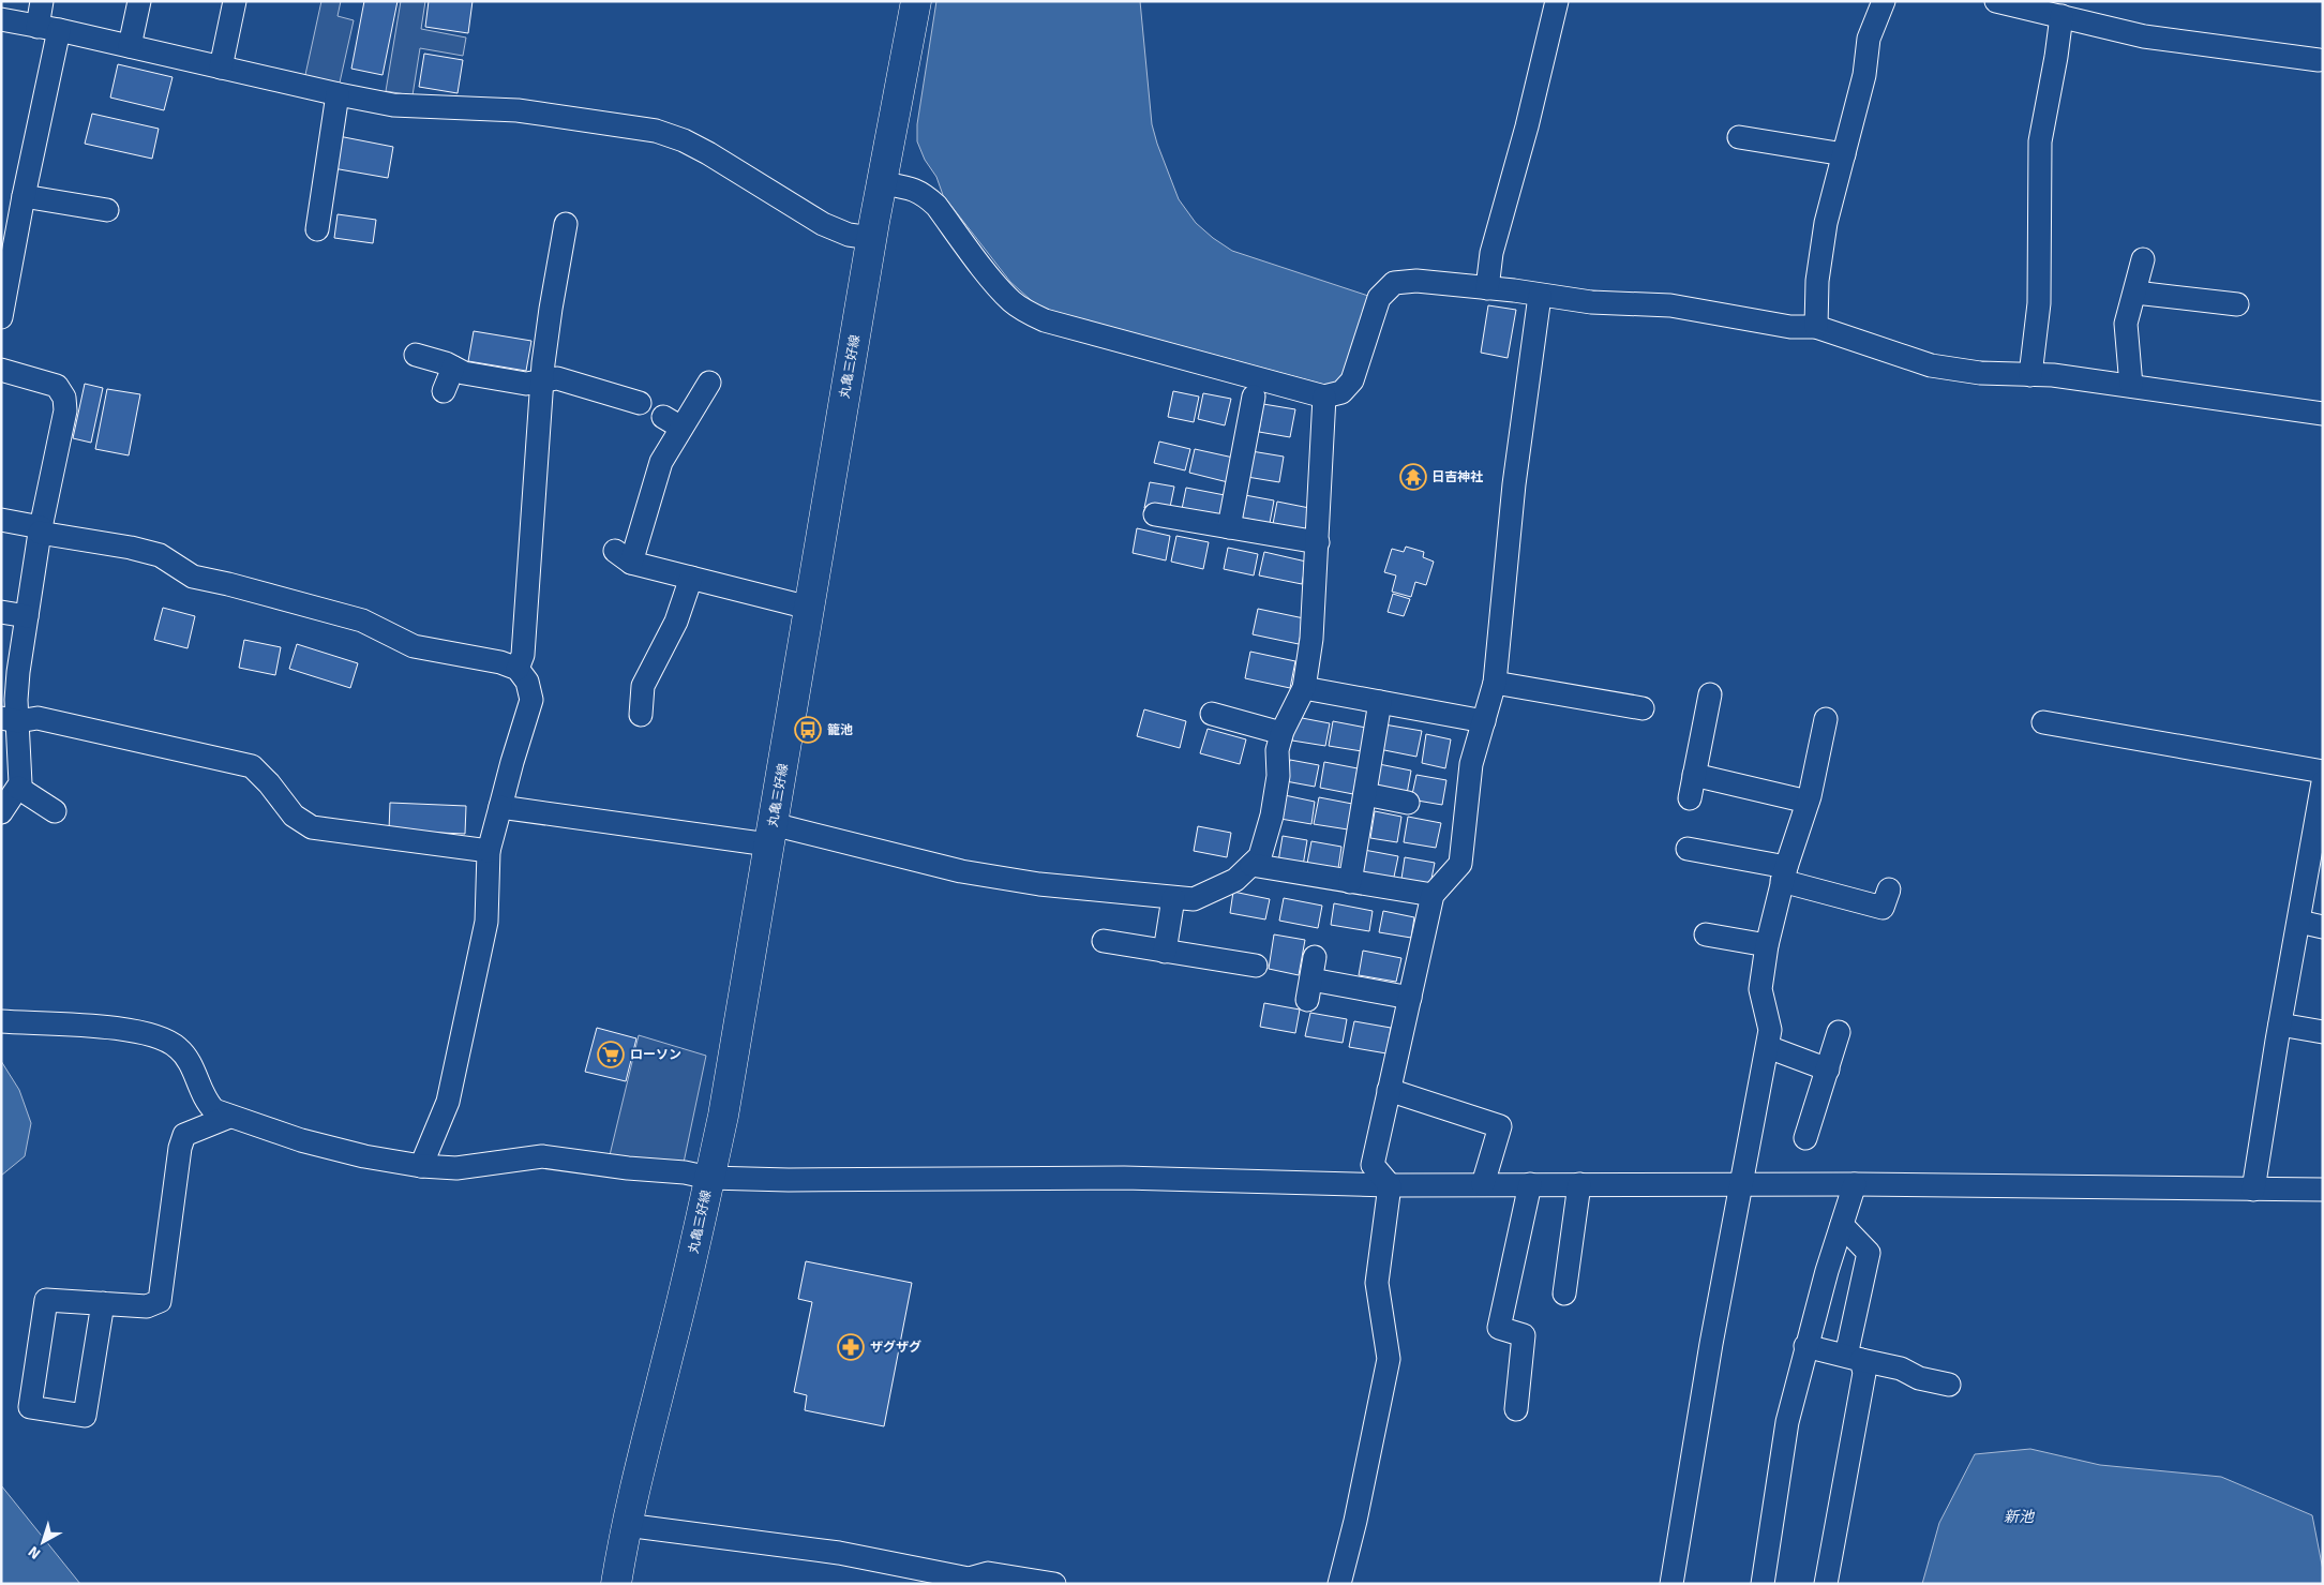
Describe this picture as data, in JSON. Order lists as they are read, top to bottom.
{
  "streets": {
    "main road": ["丸亀三好線"]
  },
  "water": ["新池"],
  "places": {
    "temple": ["日吉神社"],
    "bus stop": ["籠池"],
    "supermarket": ["ローソン"],
    "pharmacy": ["ザグザグ"]
  },
  "north": "bottom left"
}
